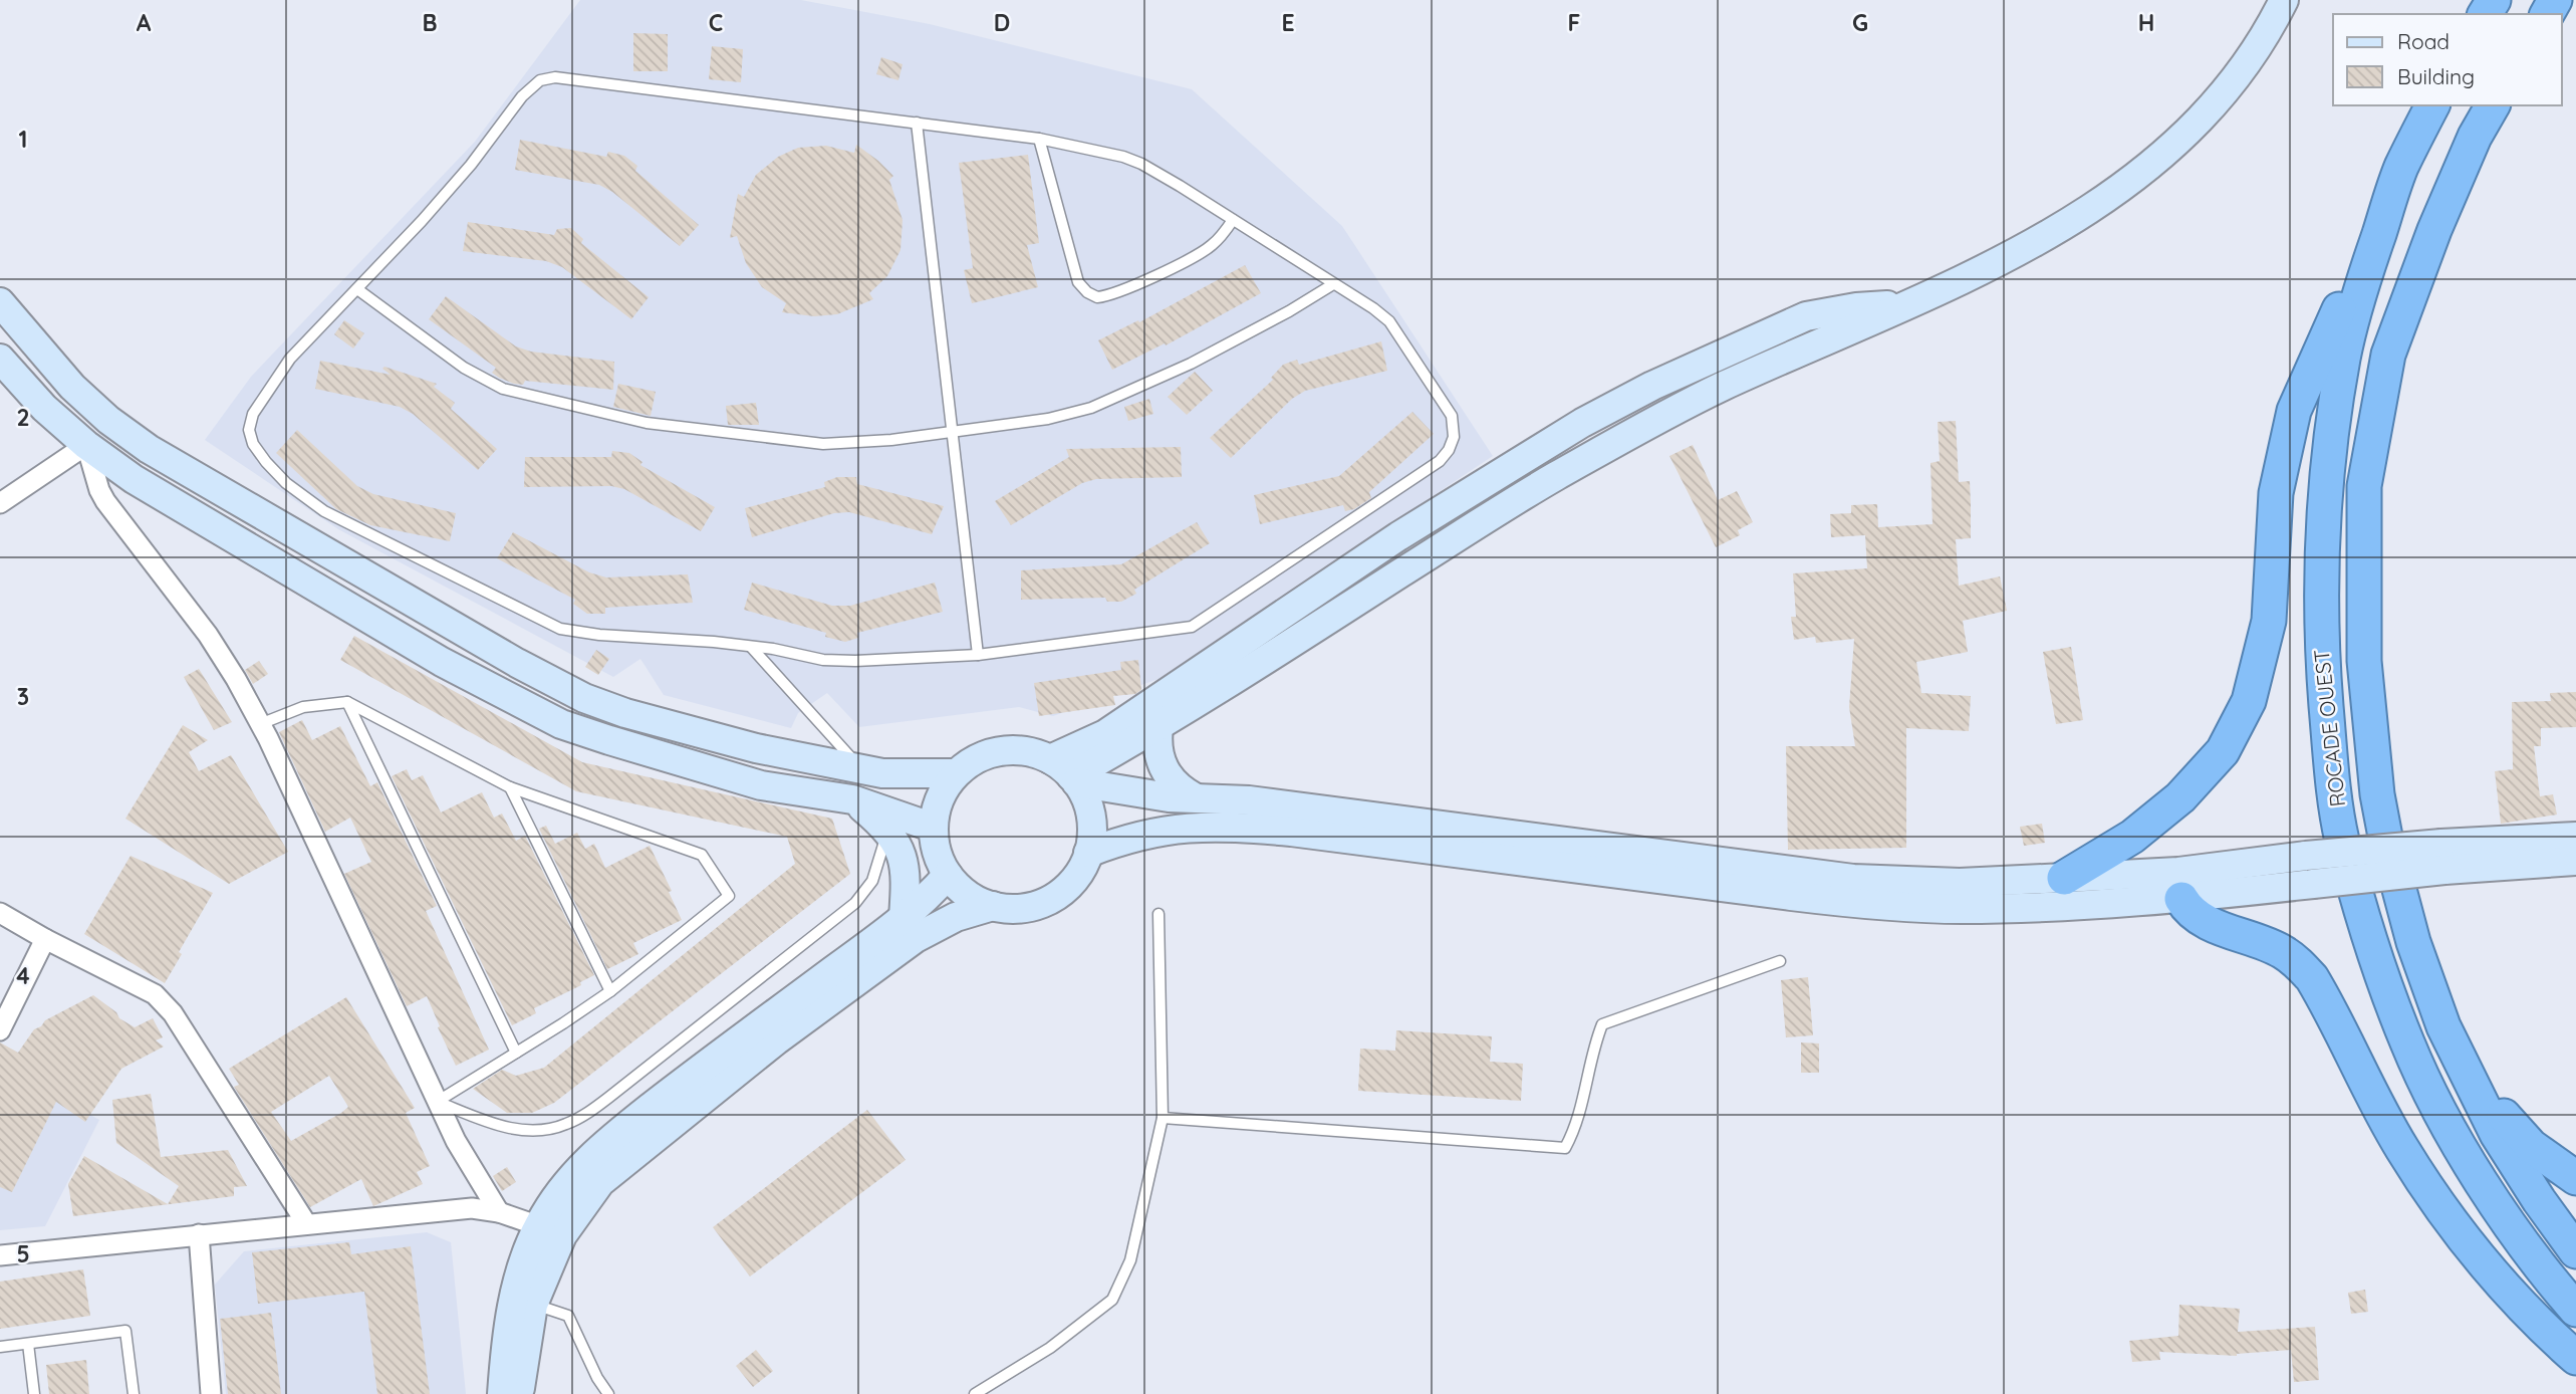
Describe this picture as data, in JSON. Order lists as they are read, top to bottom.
{
  "streets": {
    "highway": ["ROCADE OUEST"]
  },
  "legend": ["Road", "Building"],
  "grid": {
    "columns": [
      "A",
      "B",
      "C",
      "D",
      "E",
      "F",
      "G",
      "H"
    ],
    "rows": [
      "1",
      "2",
      "3",
      "4",
      "5"
    ]
  }
}
